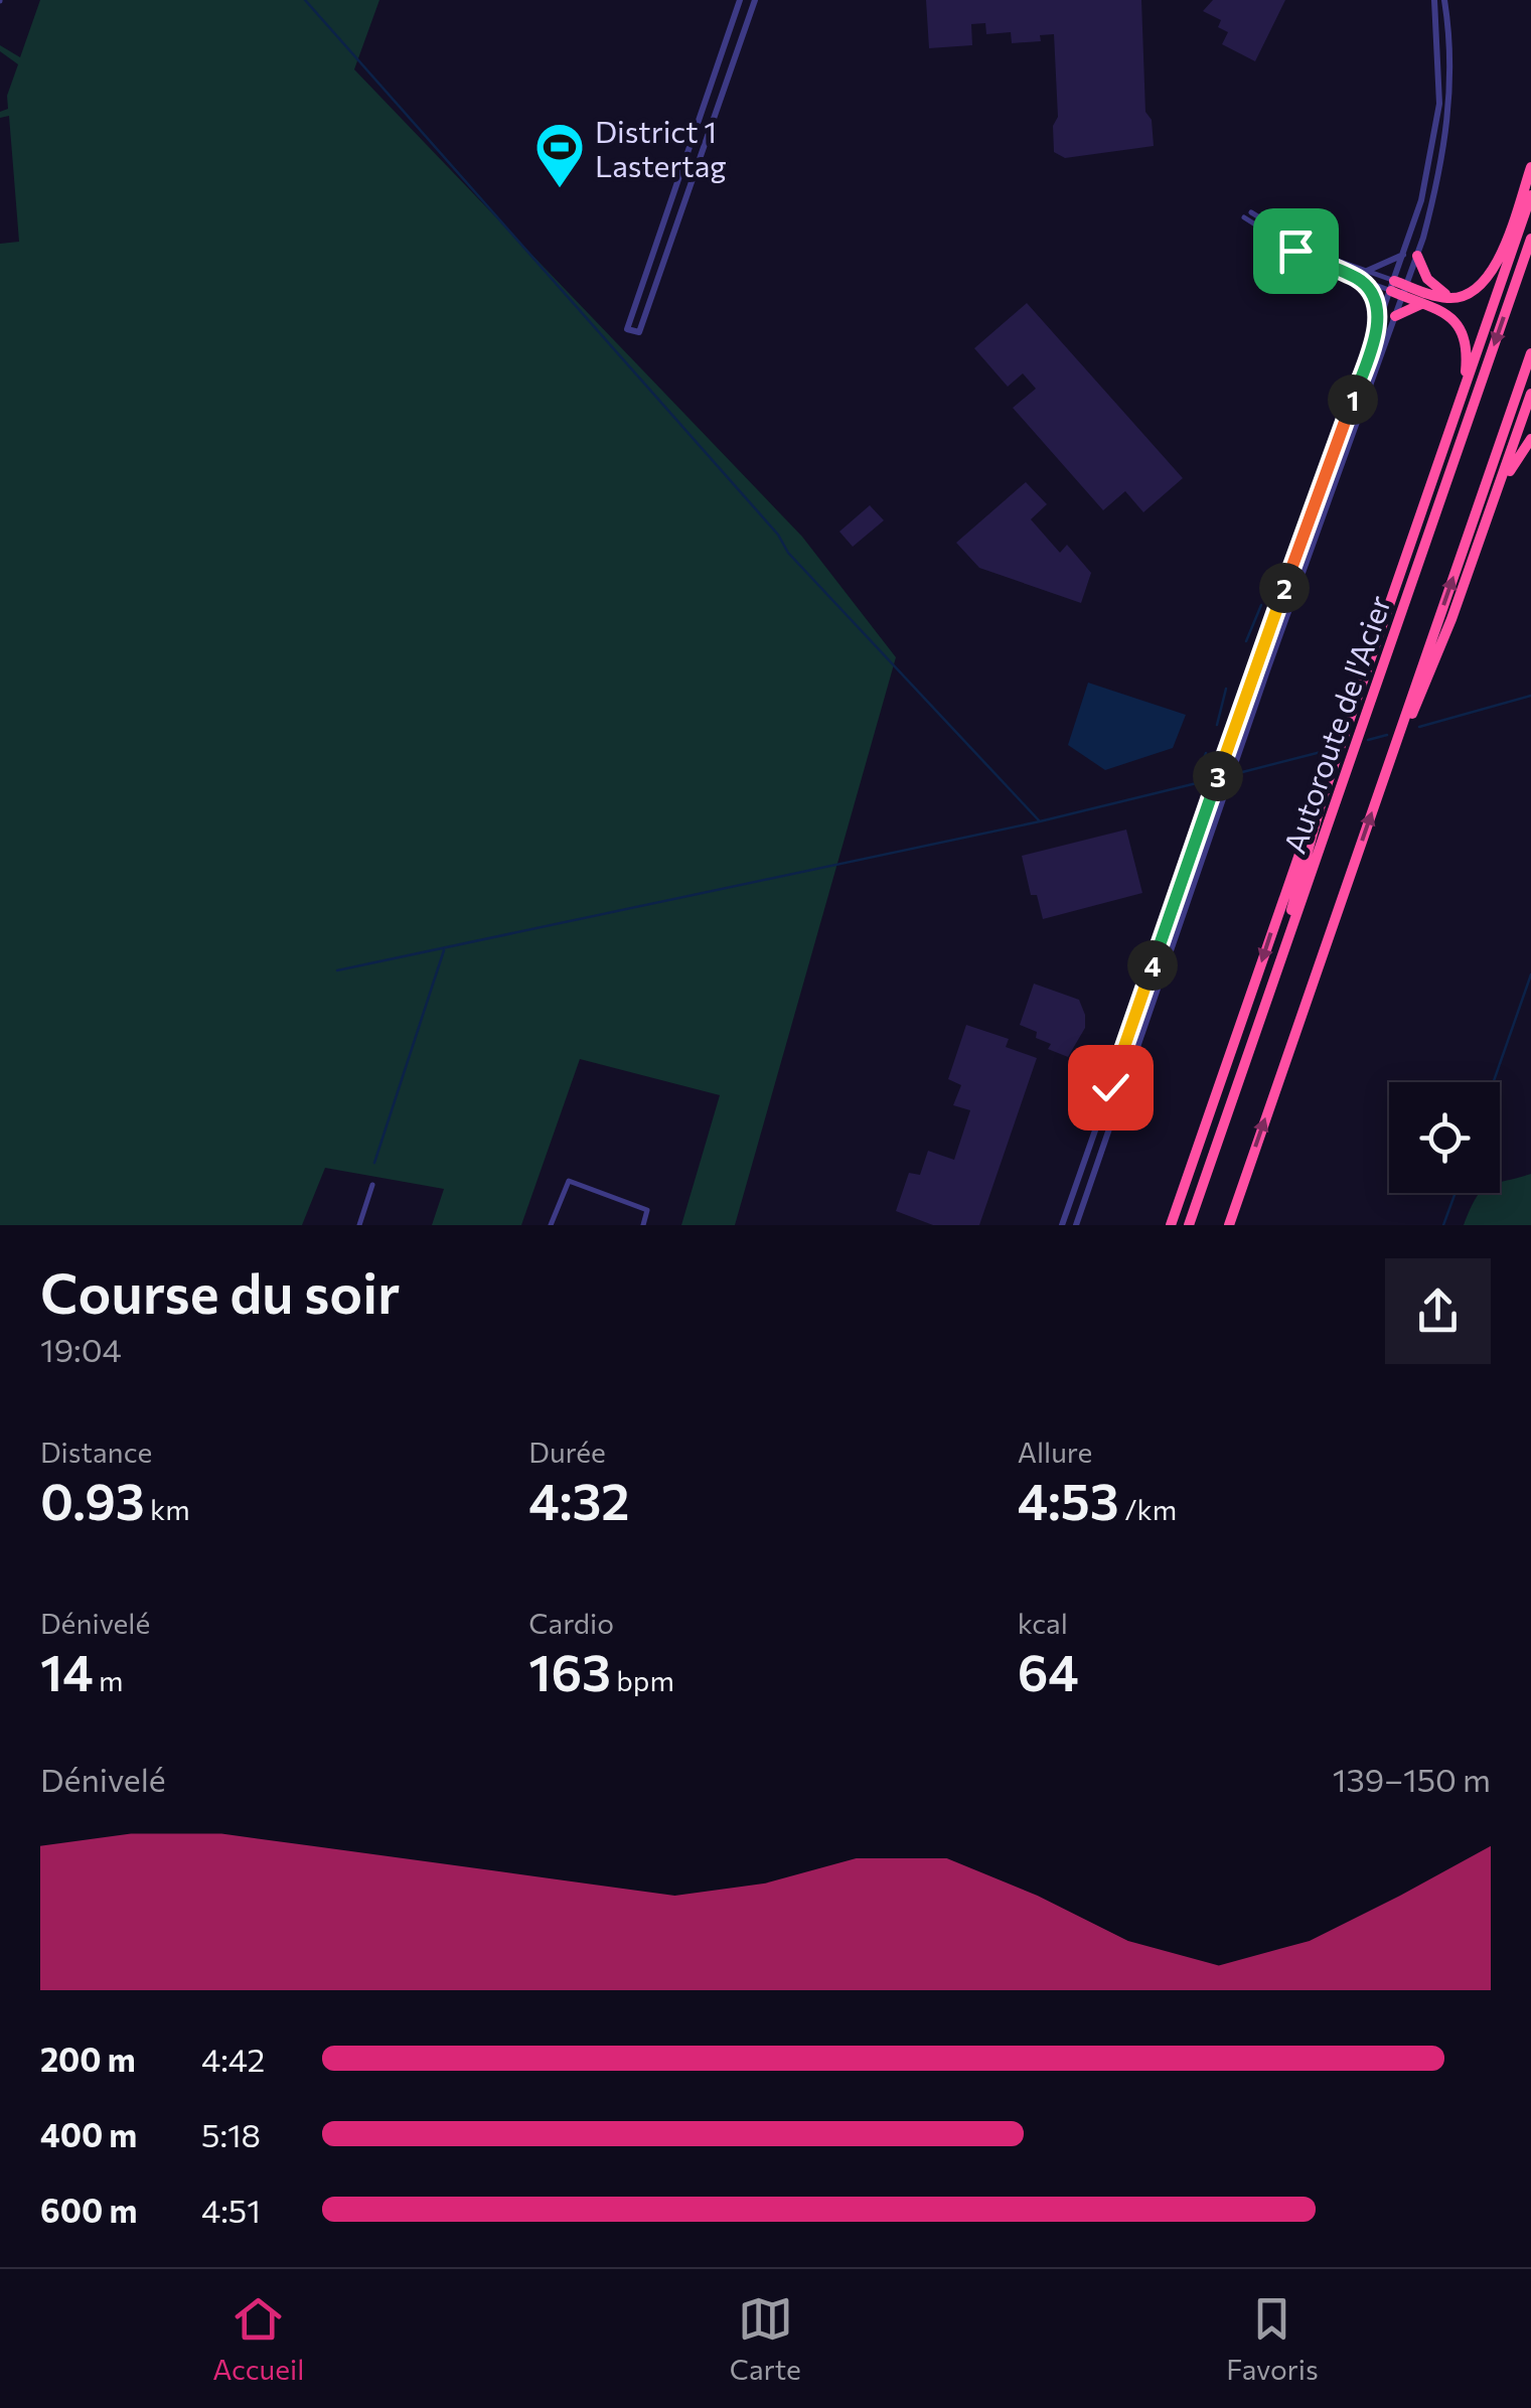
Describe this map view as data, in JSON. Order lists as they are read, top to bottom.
{
  "streets": {
    "highway": ["Autoroute de l'Acier"]
  },
  "places": {
    "sports": ["District 1 Lastertag"]
  },
  "page": {
    "pins": [
      "1",
      "2",
      "3",
      "4"
    ],
    "heading": ["Course du soir", "19:04"],
    "stats": [
      ["Distance", "0.93 km"],
      ["Durée", "4:32"],
      ["Allure", "4:53 /km"],
      ["Dénivelé", "14 m"],
      ["Cardio", "163 bpm"],
      ["kcal", "64"]
    ],
    "chart": ["Dénivelé", "139–150 m"],
    "list": [
      {
        "name": "200 m",
        "note": "4:42"
      },
      {
        "name": "400 m",
        "note": "5:18"
      },
      {
        "name": "600 m",
        "note": "4:51"
      }
    ],
    "tabs": ["Accueil", "Carte", "Favoris"]
  }
}
